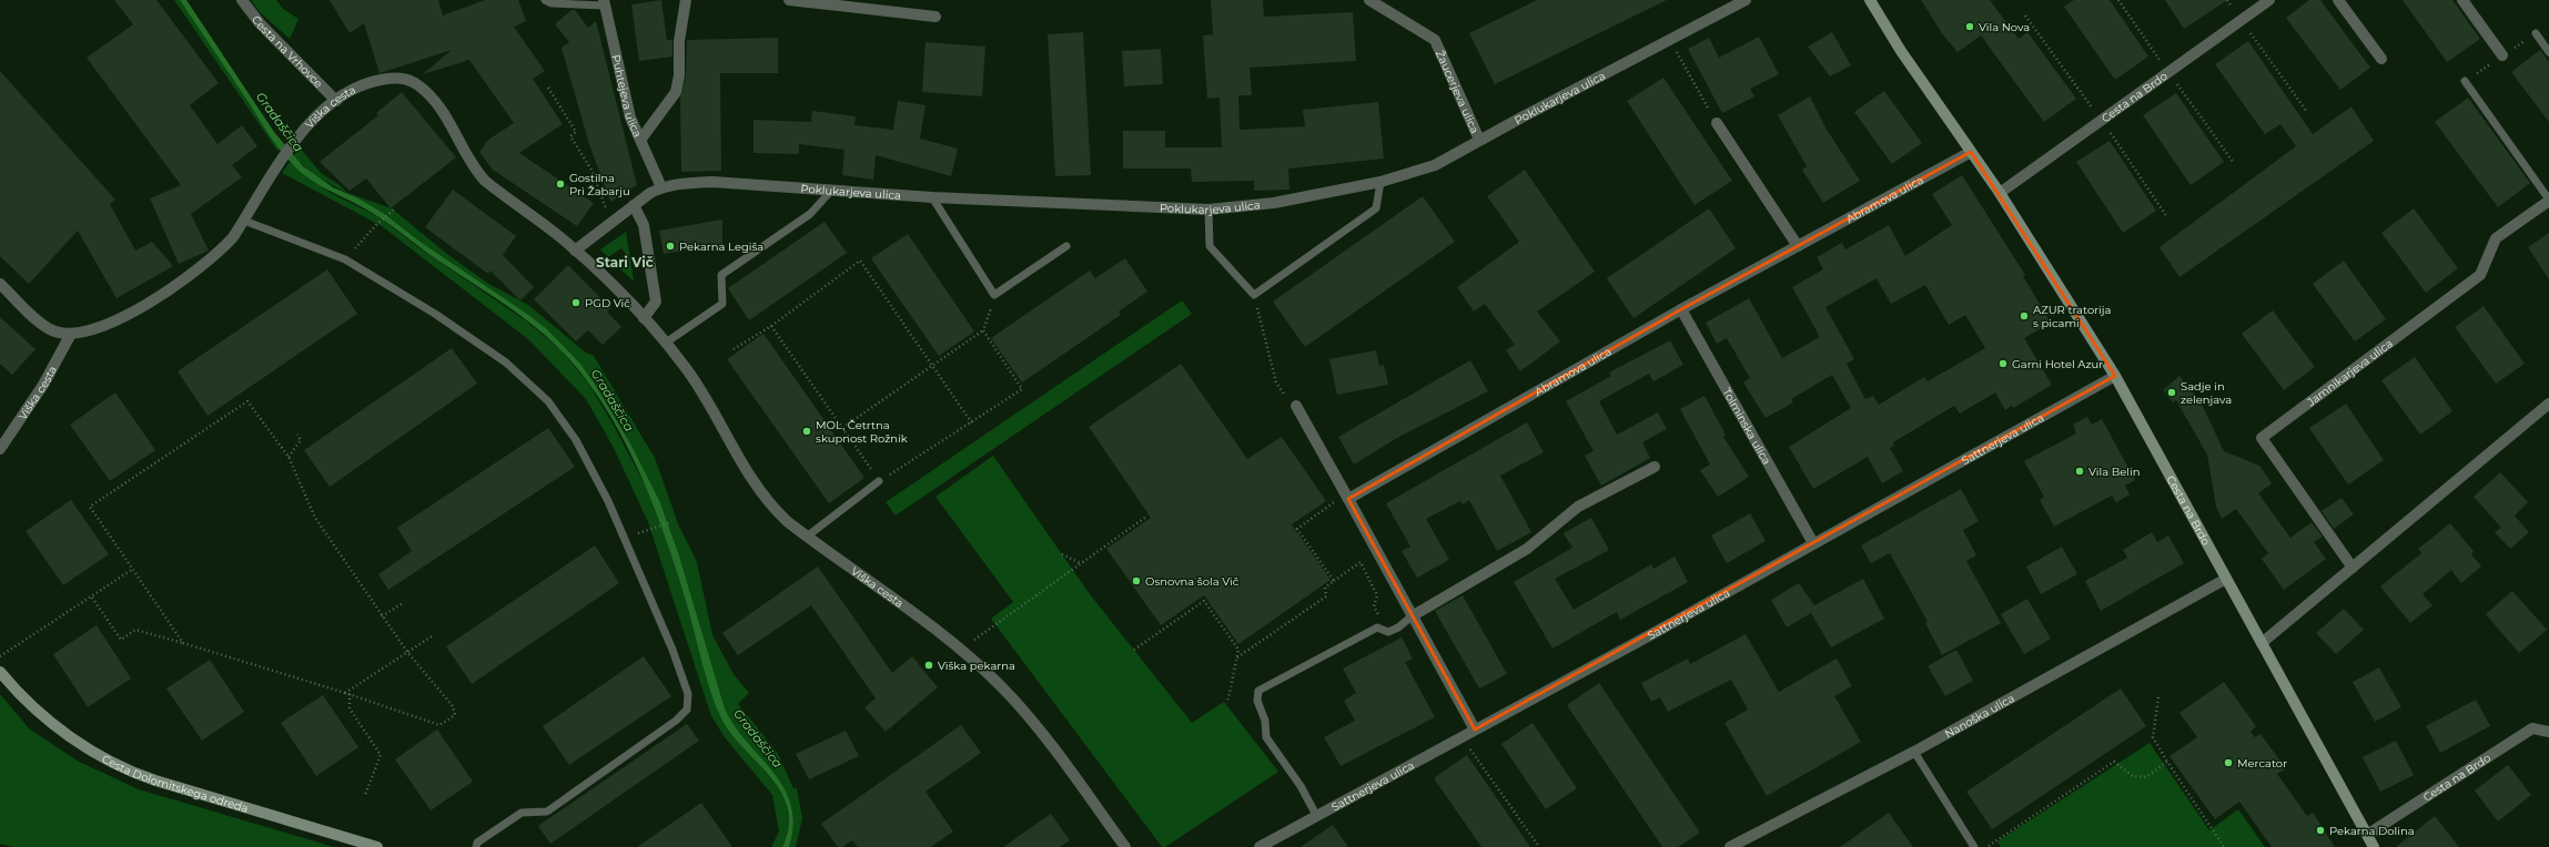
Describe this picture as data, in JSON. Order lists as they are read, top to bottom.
{
  "streets": {
    "street": [
      "Cesta na Vrhovce",
      "Žaucerjeva ulica",
      "Puhtejeva ulica",
      "Poklukarjeva ulica",
      "Cesta na Brdo",
      "Viška cesta",
      "Abramova ulica",
      "Jamnikarjeva ulica",
      "Tolminska ulica",
      "Sattnerjeva ulica",
      "Nanoška ulica",
      "Cesta Dolomitskega odreda"
    ]
  },
  "crossings": [
    ["Cesta na Vrhovce", "Viška cesta"],
    ["Žaucerjeva ulica", "Poklukarjeva ulica"],
    ["Puhtejeva ulica", "Poklukarjeva ulica"],
    ["Cesta na Brdo", "Abramova ulica"],
    ["Cesta na Brdo", "Sattnerjeva ulica"],
    ["Cesta na Brdo", "Nanoška ulica"],
    ["Abramova ulica", "Tolminska ulica"],
    ["Tolminska ulica", "Sattnerjeva ulica"]
  ],
  "districts": ["Stari Vič"],
  "water": ["Gradaščica"],
  "places": [
    "Vila Nova",
    "Gostilna Pri Žabarju",
    "Pekarna Legiša",
    "PGD Vič",
    "AZUR tratorija s picami",
    "Garni Hotel Azur",
    "Sadje in zelenjava",
    "MOL, Četrtna skupnost Rožnik",
    "Vila Belin",
    "Osnovna šola Vič",
    "Viška pekarna",
    "Mercator",
    "Pekarna Dolina"
  ]
}
